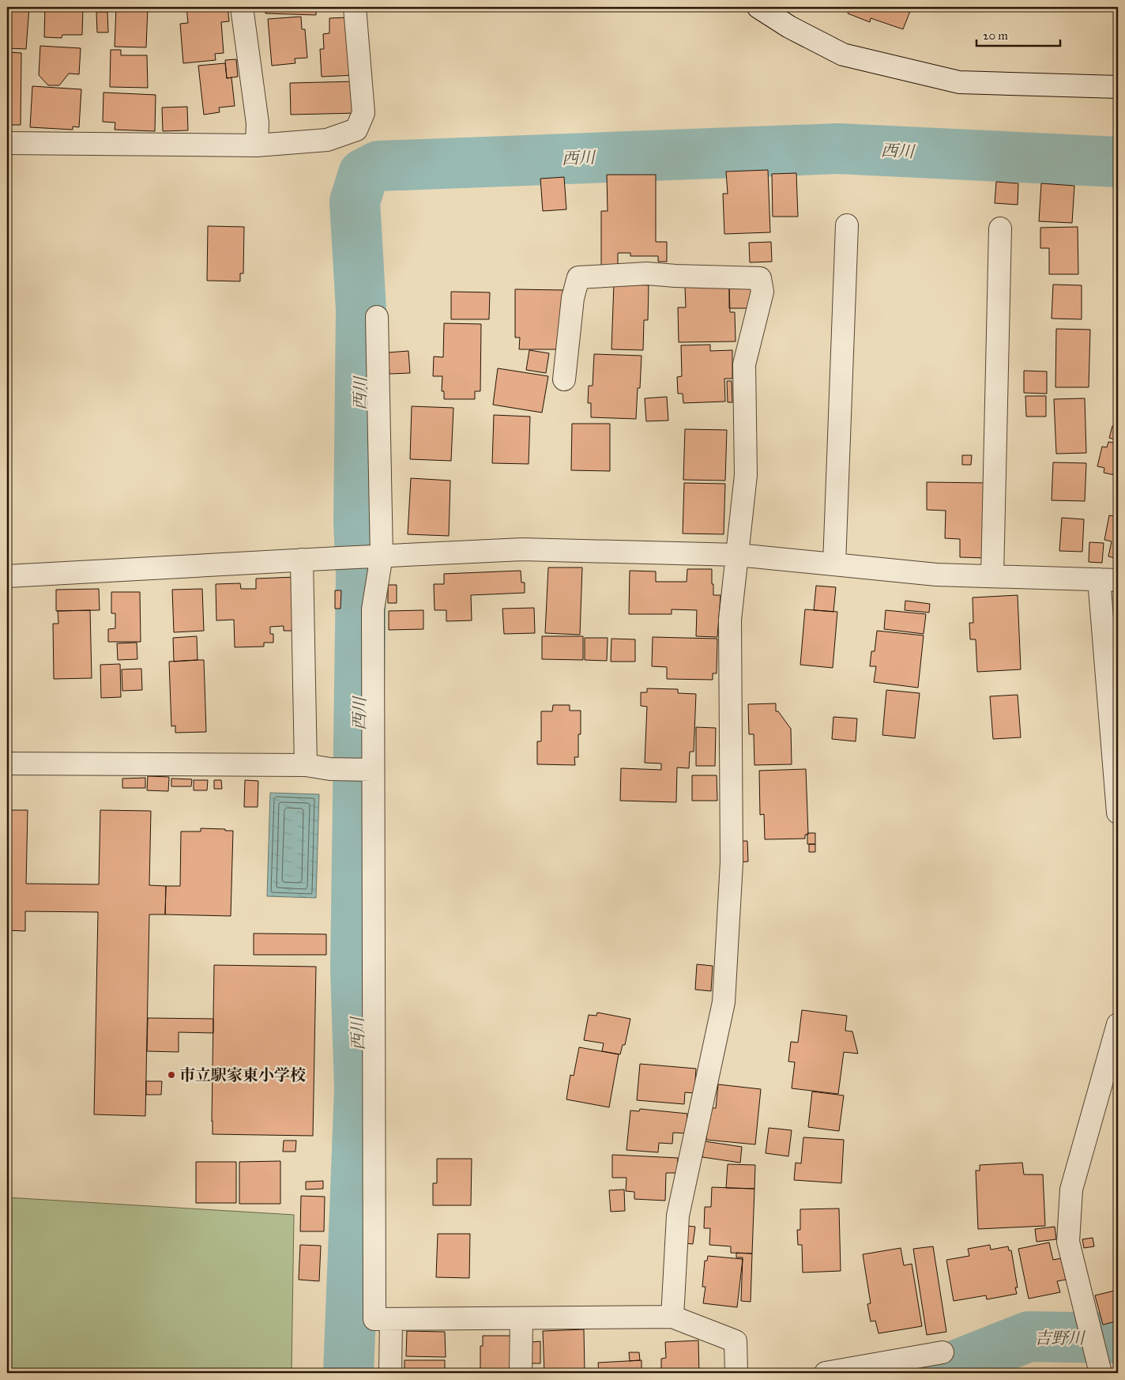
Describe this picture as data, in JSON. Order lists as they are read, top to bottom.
{
  "water": ["西川", "吉野川"],
  "places": ["市立駅家東小学校"],
  "scale_bar": "20 m"
}
